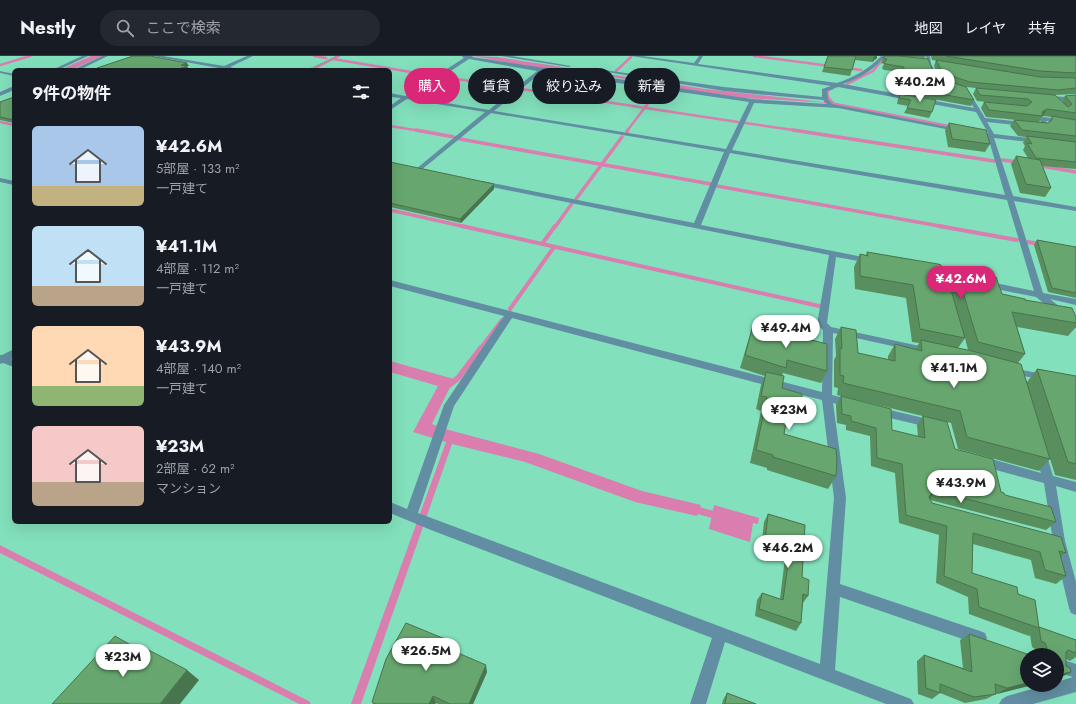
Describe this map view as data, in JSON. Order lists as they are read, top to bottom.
{
  "page": {
    "header": "Nestly",
    "search": "ここで検索",
    "nav": ["地図", "レイヤ", "共有"],
    "chip": [
      "購入",
      "賃貸",
      "絞り込み",
      "新着"
    ],
    "heading": "9件の物件",
    "price": [
      "¥40.2M",
      "¥42.6M",
      "¥49.4M",
      "¥41.1M",
      "¥23M",
      "¥43.9M",
      "¥46.2M",
      "¥26.5M",
      "¥23M"
    ],
    "list": [
      {
        "name": "¥42.6M",
        "note": "5部屋 · 133 m² · 一戸建て"
      },
      {
        "name": "¥41.1M",
        "note": "4部屋 · 112 m² · 一戸建て"
      },
      {
        "name": "¥43.9M",
        "note": "4部屋 · 140 m² · 一戸建て"
      },
      {
        "name": "¥23M",
        "note": "2部屋 · 62 m² · マンション"
      }
    ]
  }
}
